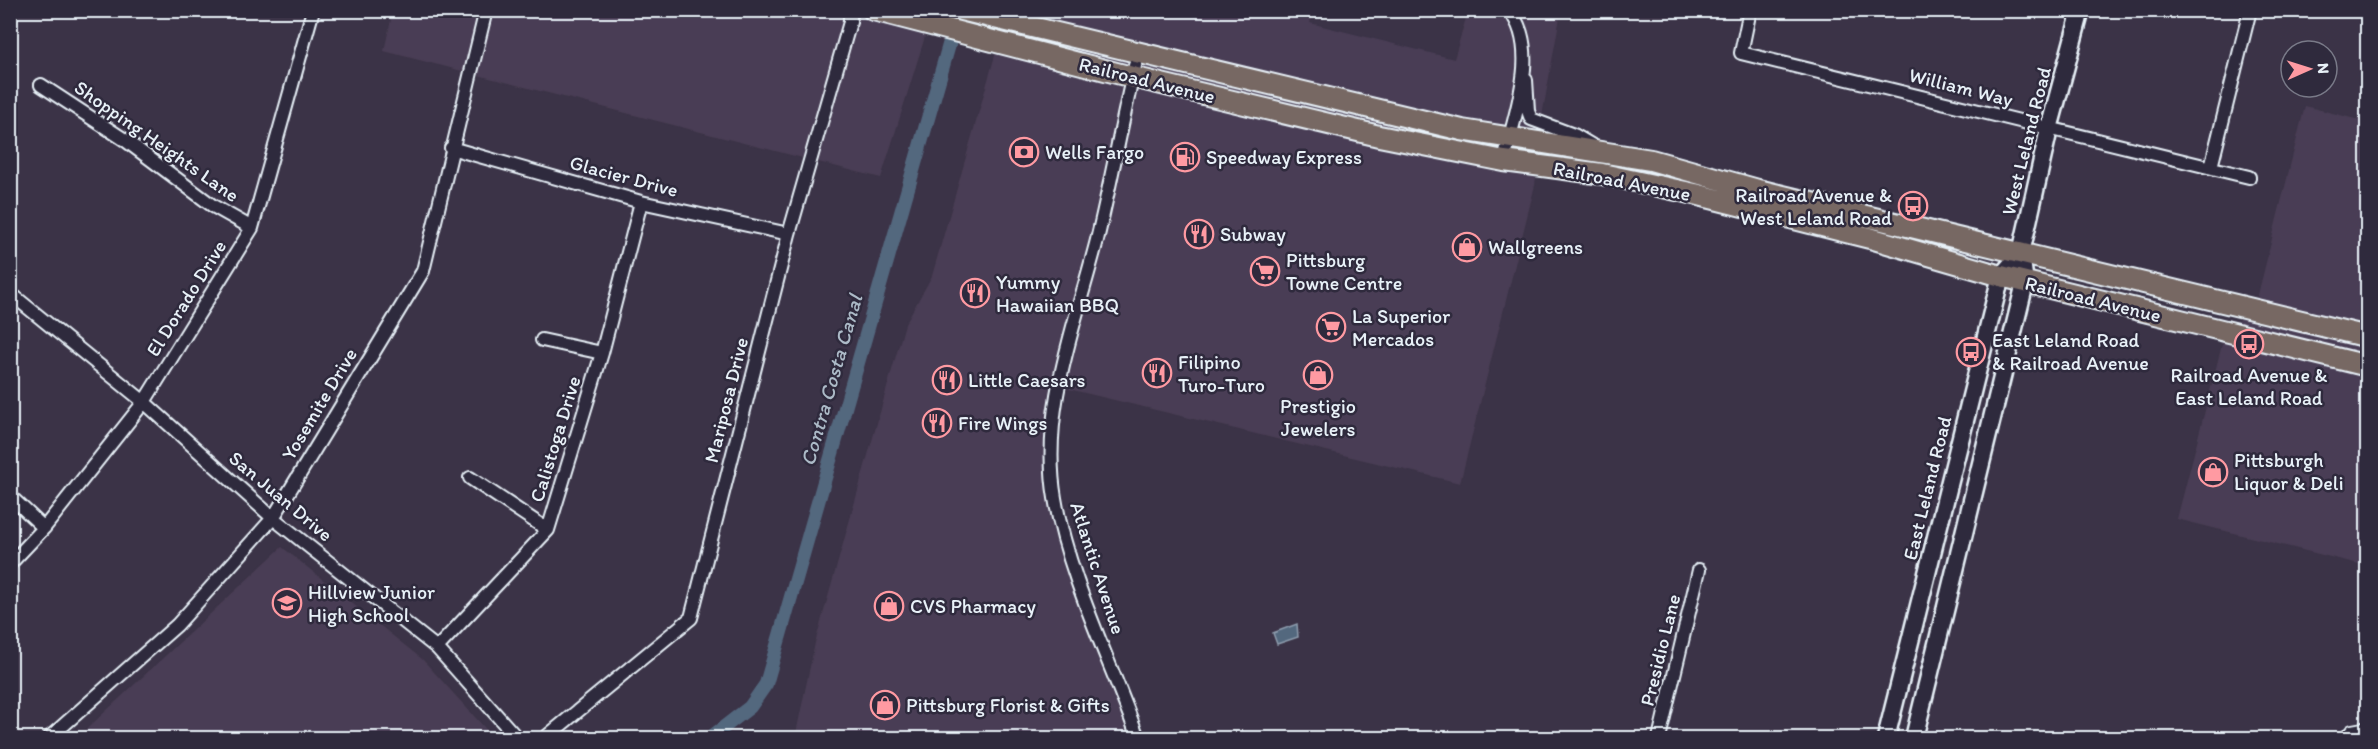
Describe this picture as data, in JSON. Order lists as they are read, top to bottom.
{
  "streets": {
    "highway": ["Railroad Avenue"],
    "main road": ["West Leland Road", "East Leland Road"],
    "street": [
      "William Way",
      "Shopping Heights Lane",
      "Glacier Drive",
      "El Dorado Drive",
      "Mariposa Drive",
      "Yosemite Drive",
      "Calistoga Drive",
      "San Juan Drive",
      "Atlantic Avenue",
      "Presidio Lane"
    ]
  },
  "crossings": [
    ["Railroad Avenue", "West Leland Road"],
    ["Railroad Avenue", "East Leland Road"],
    ["Railroad Avenue", "Atlantic Avenue"],
    ["William Way", "West Leland Road"],
    ["Shopping Heights Lane", "El Dorado Drive"],
    ["West Leland Road", "East Leland Road"],
    ["Glacier Drive", "Mariposa Drive"],
    ["Glacier Drive", "Yosemite Drive"],
    ["Glacier Drive", "Calistoga Drive"],
    ["El Dorado Drive", "San Juan Drive"],
    ["Yosemite Drive", "San Juan Drive"],
    ["Calistoga Drive", "San Juan Drive"]
  ],
  "water": ["Contra Costa Canal"],
  "places": {
    "bank": ["Wells Fargo"],
    "fuel station": ["Speedway Express"],
    "bus stop": ["Railroad Avenue & West Leland Road", "Railroad Avenue & East Leland Road", "East Leland Road & Railroad Avenue"],
    "restaurant": [
      "Subway",
      "Yummy Hawaiian BBQ",
      "Filipino Turo-Turo",
      "Little Caesars",
      "Fire Wings"
    ],
    "shop": [
      "Wallgreens",
      "Prestigio Jewelers",
      "Pittsburgh Liquor & Deli",
      "CVS Pharmacy",
      "Pittsburg Florist & Gifts"
    ],
    "supermarket": ["Pittsburg Towne Centre", "La Superior Mercados"],
    "school or university": ["Hillview Junior High School"]
  },
  "north": "right"
}
